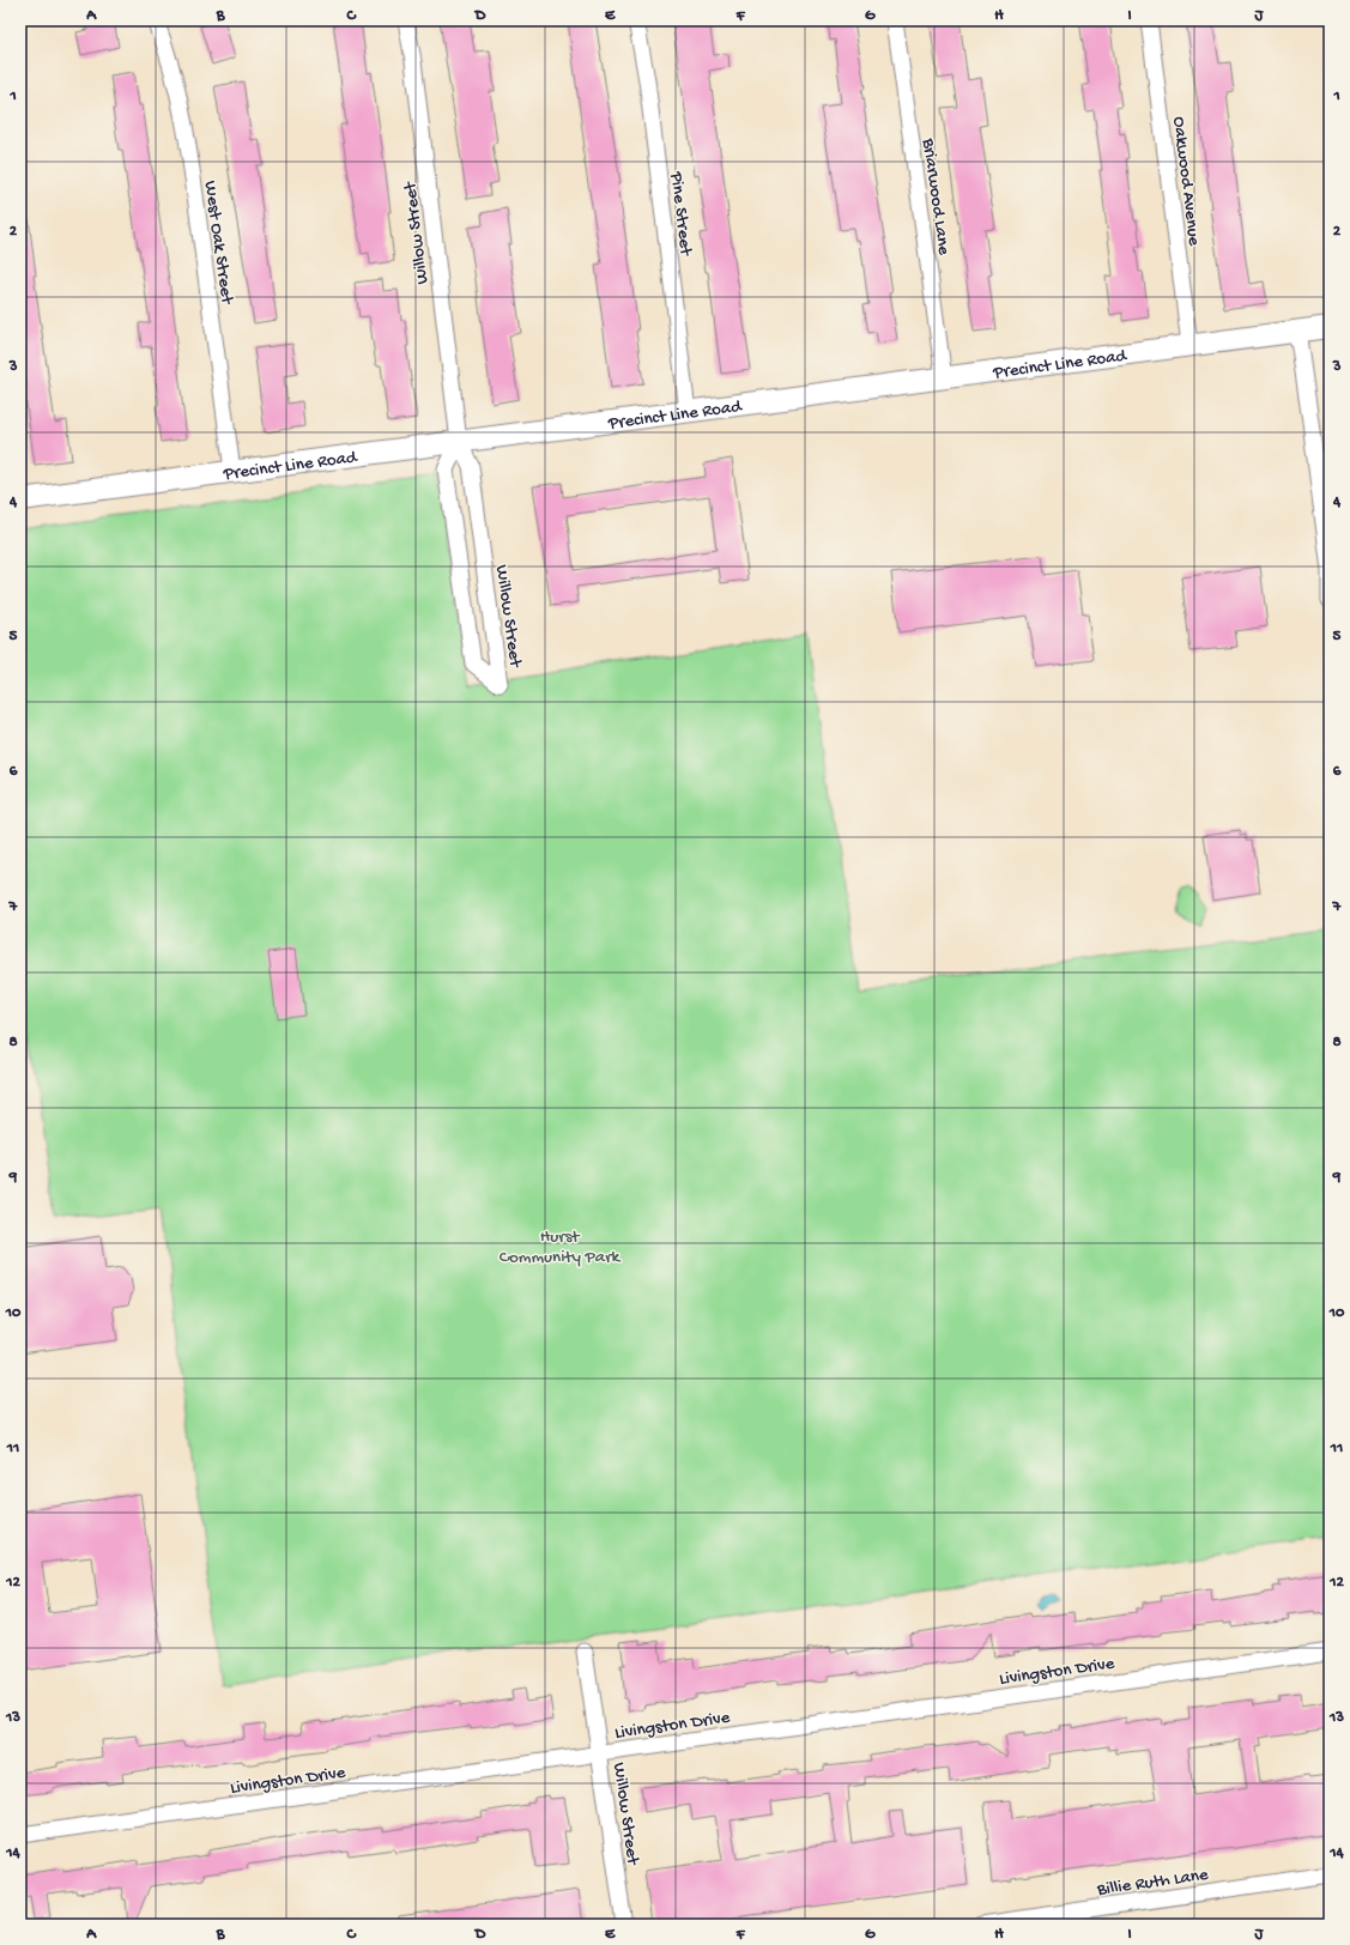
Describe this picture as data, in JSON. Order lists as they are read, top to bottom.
{
  "streets": {
    "main road": ["Precinct Line Road"],
    "street": [
      "Oakwood Avenue",
      "Briarwood Lane",
      "Pine Street",
      "Willow Street",
      "West Oak Street",
      "Livingston Drive",
      "Billie Ruth Lane"
    ]
  },
  "crossings": [
    ["Oakwood Avenue", "Precinct Line Road"],
    ["Briarwood Lane", "Precinct Line Road"],
    ["Pine Street", "Precinct Line Road"],
    ["Willow Street", "Precinct Line Road"],
    ["Willow Street", "Livingston Drive"],
    ["West Oak Street", "Precinct Line Road"]
  ],
  "parks": ["Hurst Community Park"],
  "grid": {
    "columns": [
      "A",
      "B",
      "C",
      "D",
      "E",
      "F",
      "G",
      "H",
      "I",
      "J"
    ],
    "rows": [
      "1",
      "2",
      "3",
      "4",
      "5",
      "6",
      "7",
      "8",
      "9",
      "10",
      "11",
      "12",
      "13",
      "14"
    ]
  }
}
